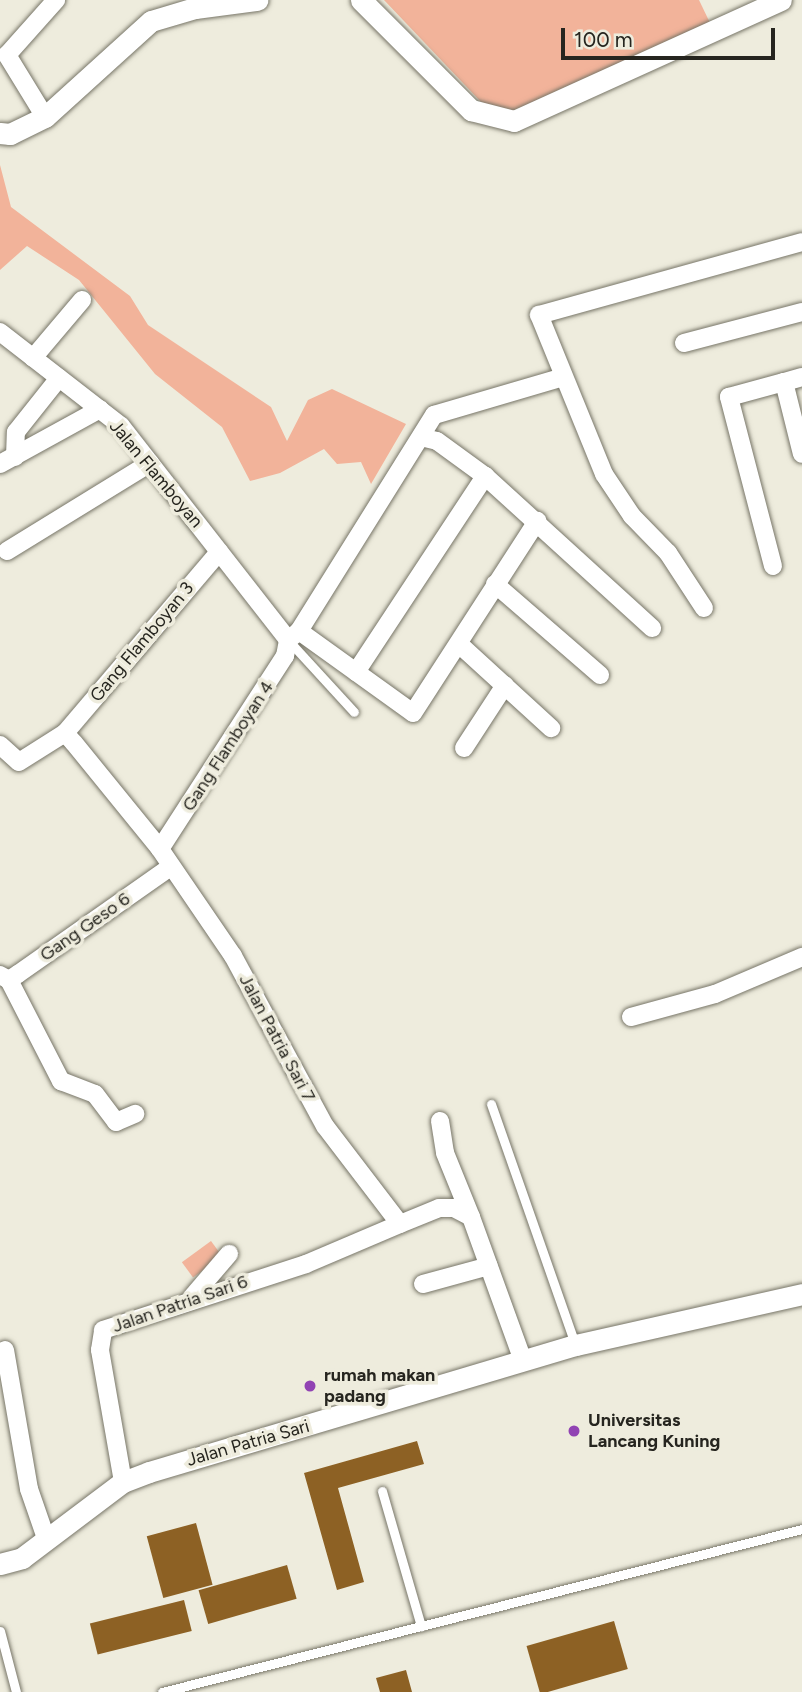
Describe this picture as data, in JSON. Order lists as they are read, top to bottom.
{
  "streets": {
    "street": [
      "Jalan Flamboyan",
      "Gang Flamboyan 3",
      "Gang Flamboyan 4",
      "Gang Geso 6",
      "Jalan Patria Sari 7",
      "Jalan Patria Sari 6",
      "Jalan Patria Sari"
    ]
  },
  "crossings": [
    ["Jalan Flamboyan", "Gang Flamboyan 3"],
    ["Jalan Flamboyan", "Gang Flamboyan 4"],
    ["Gang Flamboyan 3", "Jalan Patria Sari 7"],
    ["Gang Flamboyan 4", "Jalan Patria Sari 7"],
    ["Gang Geso 6", "Jalan Patria Sari 7"],
    ["Jalan Patria Sari 7", "Jalan Patria Sari 6"],
    ["Jalan Patria Sari 6", "Jalan Patria Sari"]
  ],
  "places": ["rumah makan padang", "Universitas Lancang Kuning"],
  "scale_bar": "100 m"
}
